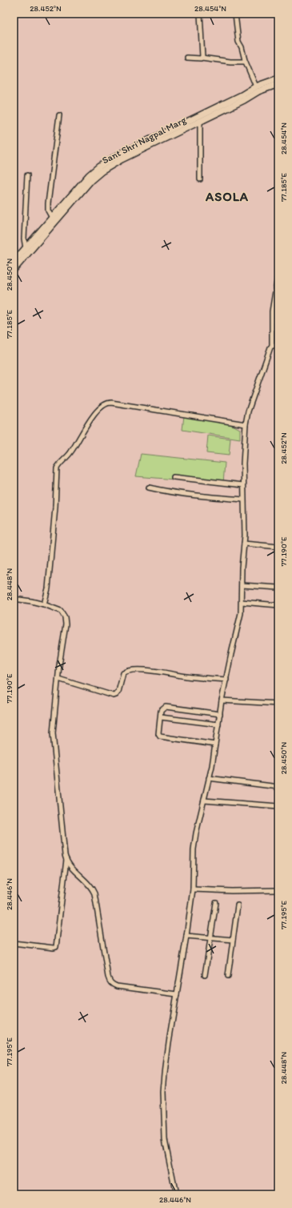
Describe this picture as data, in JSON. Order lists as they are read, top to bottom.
{
  "streets": {
    "main road": ["Sant Shri Nagpal Marg"]
  },
  "districts": ["ASOLA"],
  "coordinates": [
    "28.452°N",
    "28.454°N",
    "77.185°E",
    "28.450°N",
    "77.190°E",
    "28.448°N",
    "28.446°N",
    "77.195°E"
  ]
}
